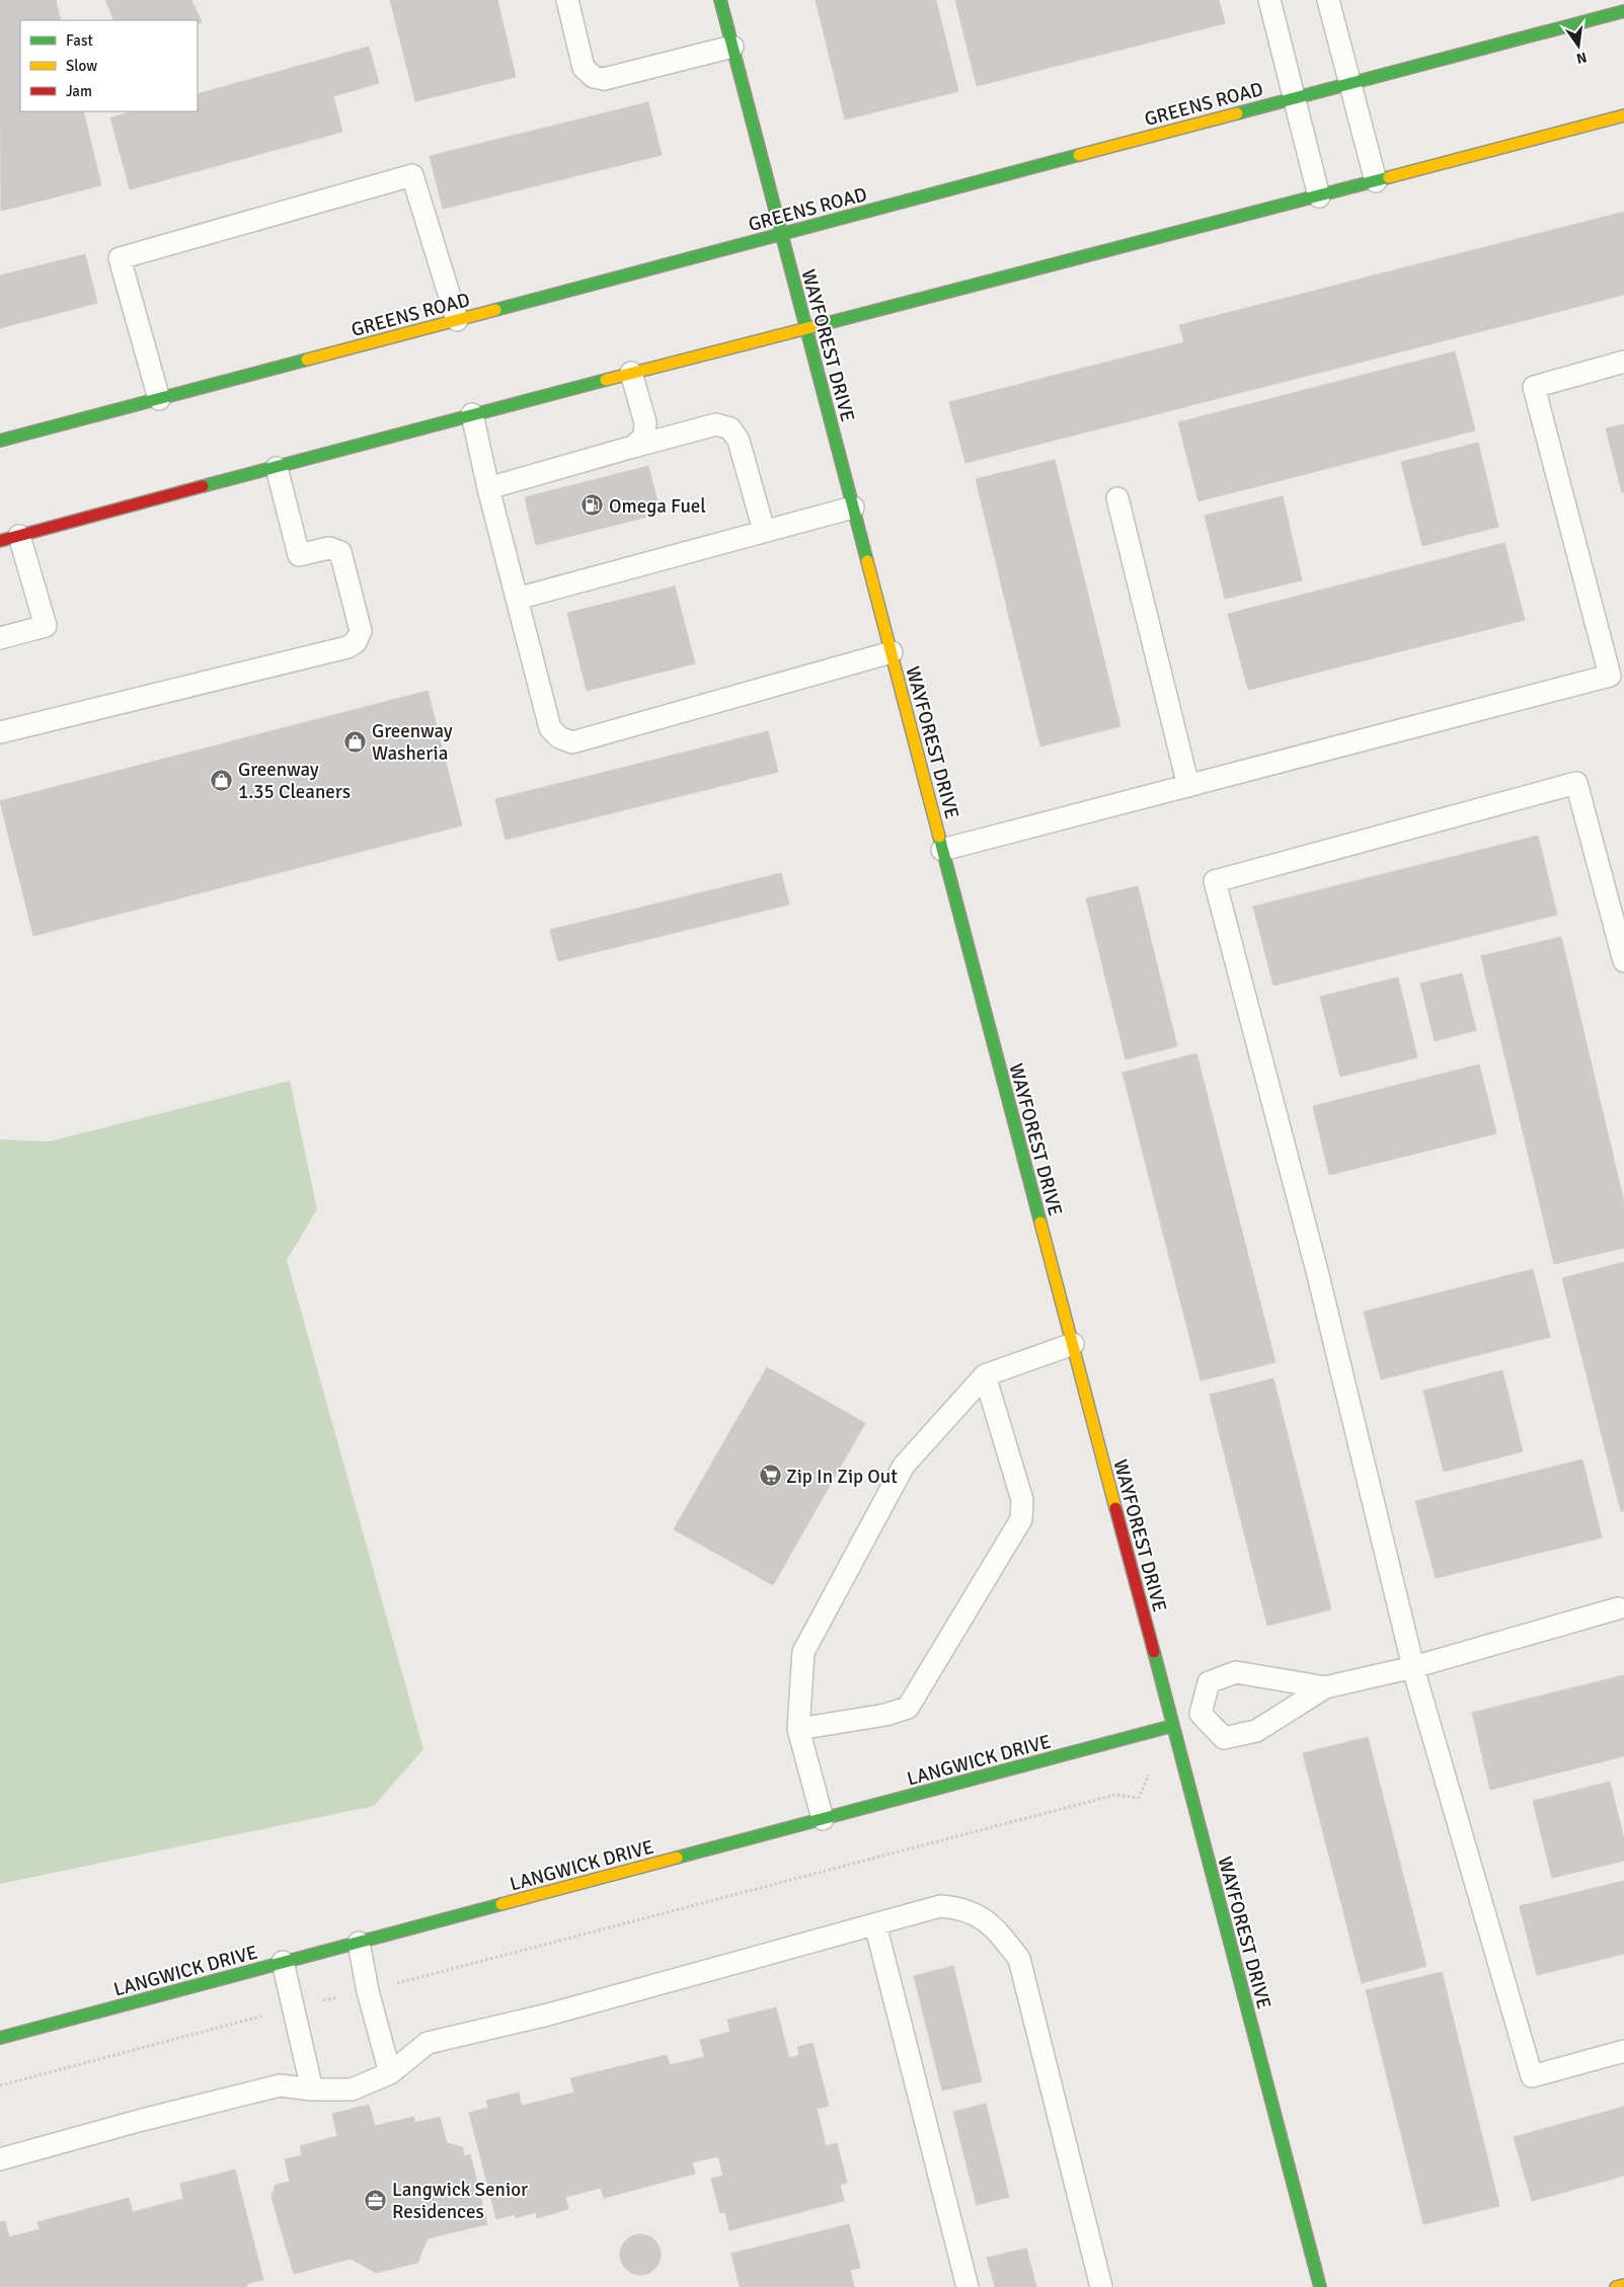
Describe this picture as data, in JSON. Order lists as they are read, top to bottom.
{
  "streets": {
    "street": ["GREENS ROAD", "WAYFOREST DRIVE", "LANGWICK DRIVE"]
  },
  "crossings": [
    ["GREENS ROAD", "WAYFOREST DRIVE"],
    ["WAYFOREST DRIVE", "LANGWICK DRIVE"]
  ],
  "places": {
    "fuel station": ["Omega Fuel"],
    "shop": ["Greenway Washeria", "Greenway 1.35 Cleaners"],
    "supermarket": ["Zip In Zip Out"],
    "office": ["Langwick Senior Residences"]
  },
  "legend": ["Fast", "Slow", "Jam"],
  "north": "bottom"
}
